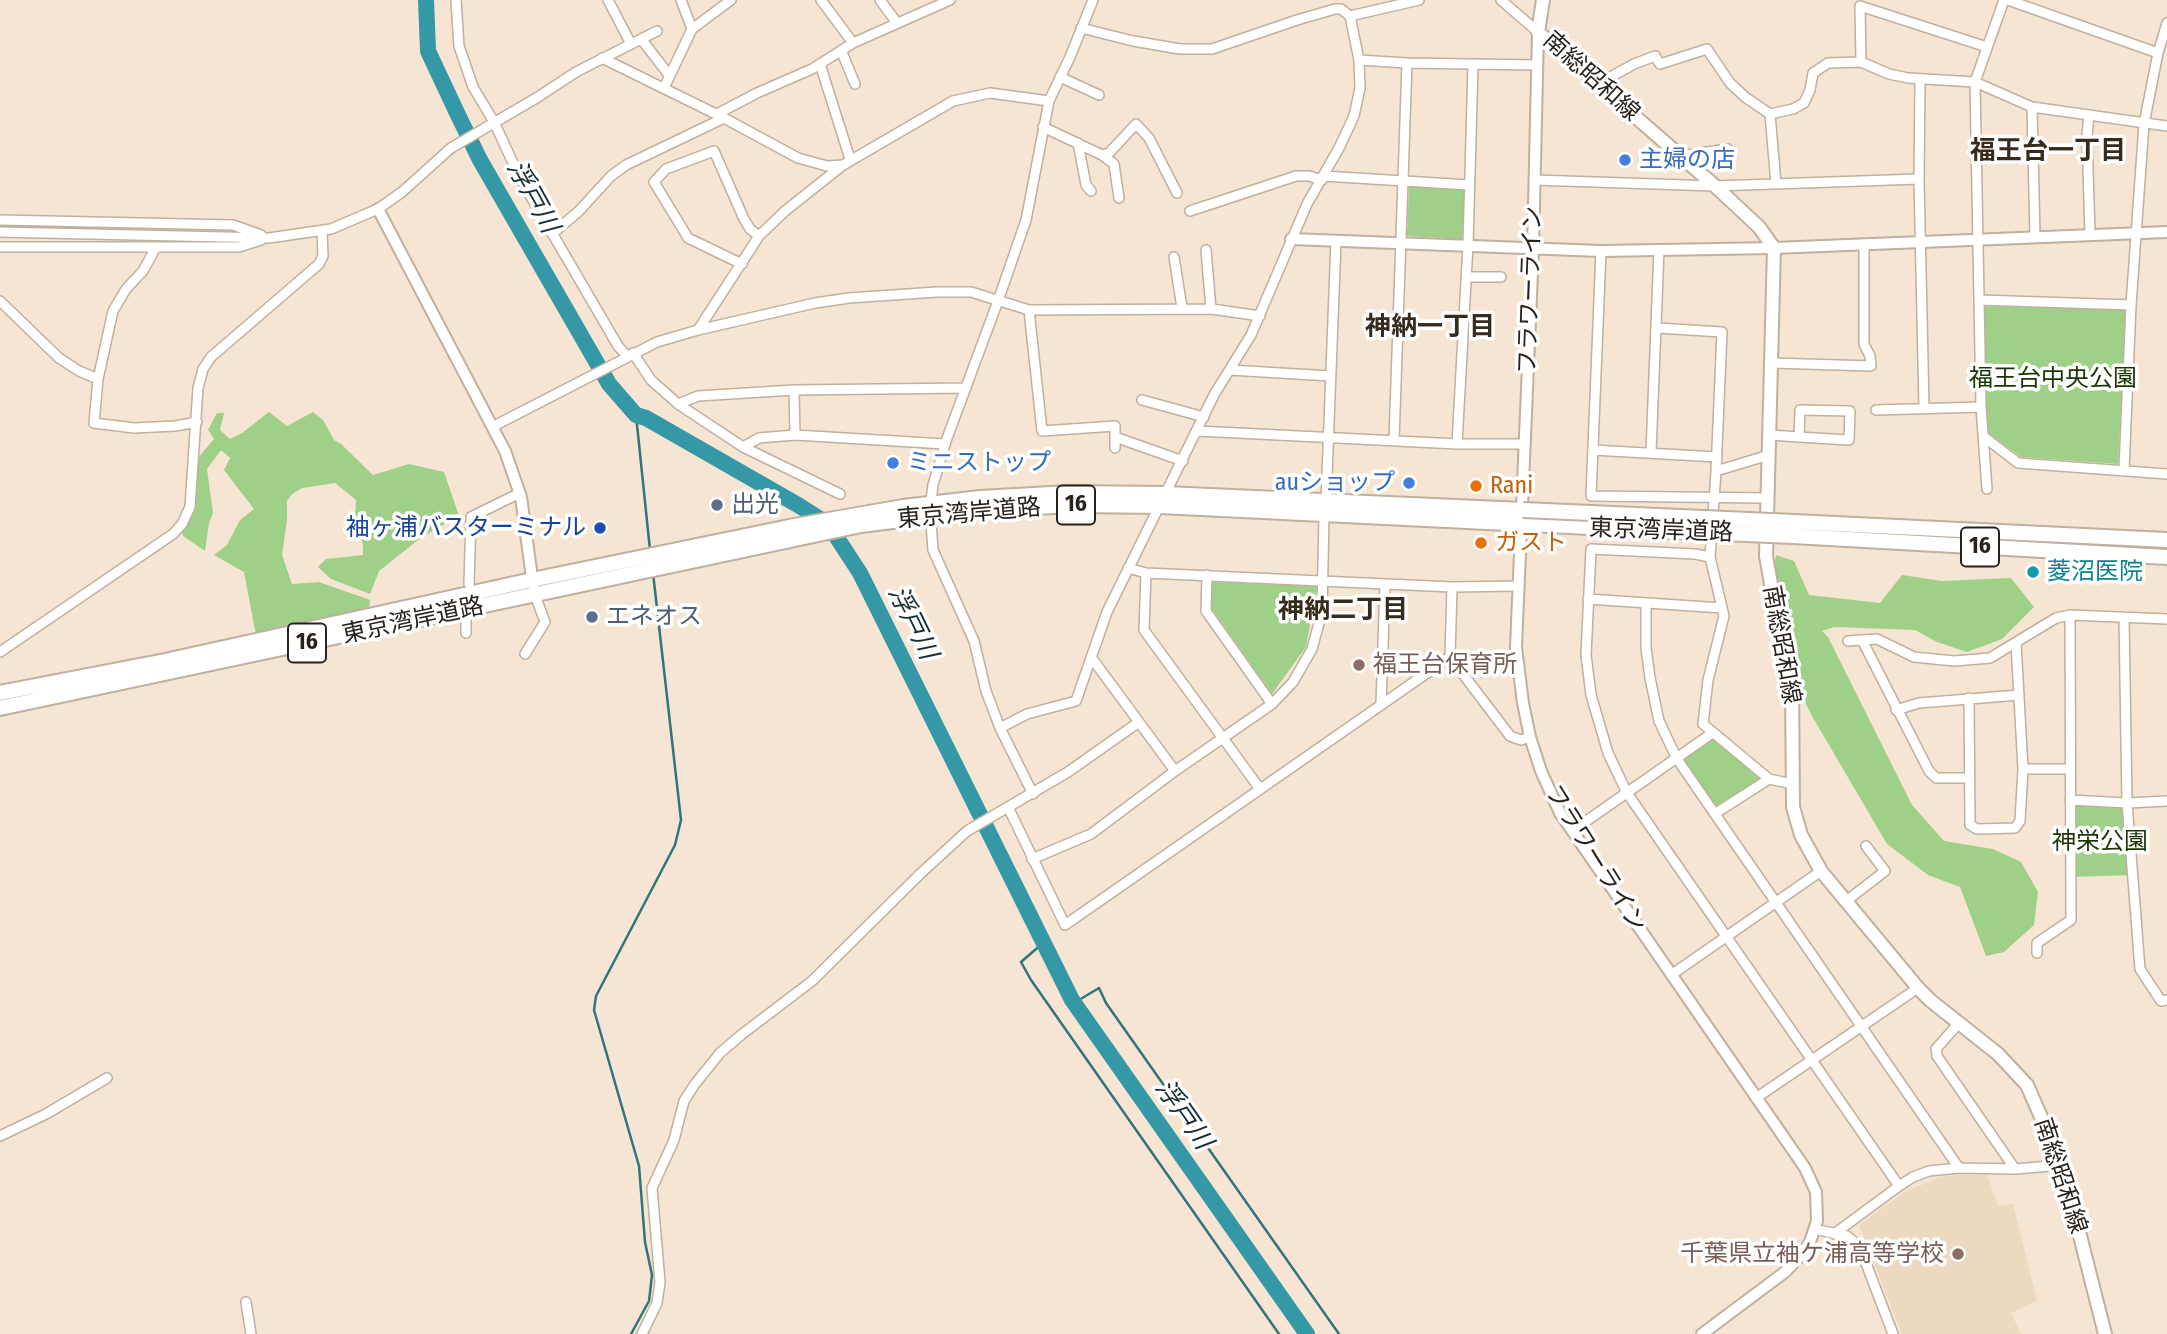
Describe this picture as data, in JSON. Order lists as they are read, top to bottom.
{
  "streets": {
    "highway": ["16", "東京湾岸道路"],
    "main road": ["南総昭和線"],
    "street": ["フラワーライン"]
  },
  "crossings": [
    ["南総昭和線", "フラワーライン"],
    ["フラワーライン", "東京湾岸道路"]
  ],
  "districts": ["福王台一丁目", "神納一丁目", "神納二丁目"],
  "water": ["浮戸川"],
  "parks": ["福王台中央公園", "神栄公園"],
  "places": [
    "主婦の店",
    "ミニストップ",
    "auショップ",
    "Rani",
    "出光",
    "袖ヶ浦バスターミナル",
    "ガスト",
    "菱沼医院",
    "エネオス",
    "福王台保育所",
    "千葉県立袖ケ浦高等学校"
  ]
}
